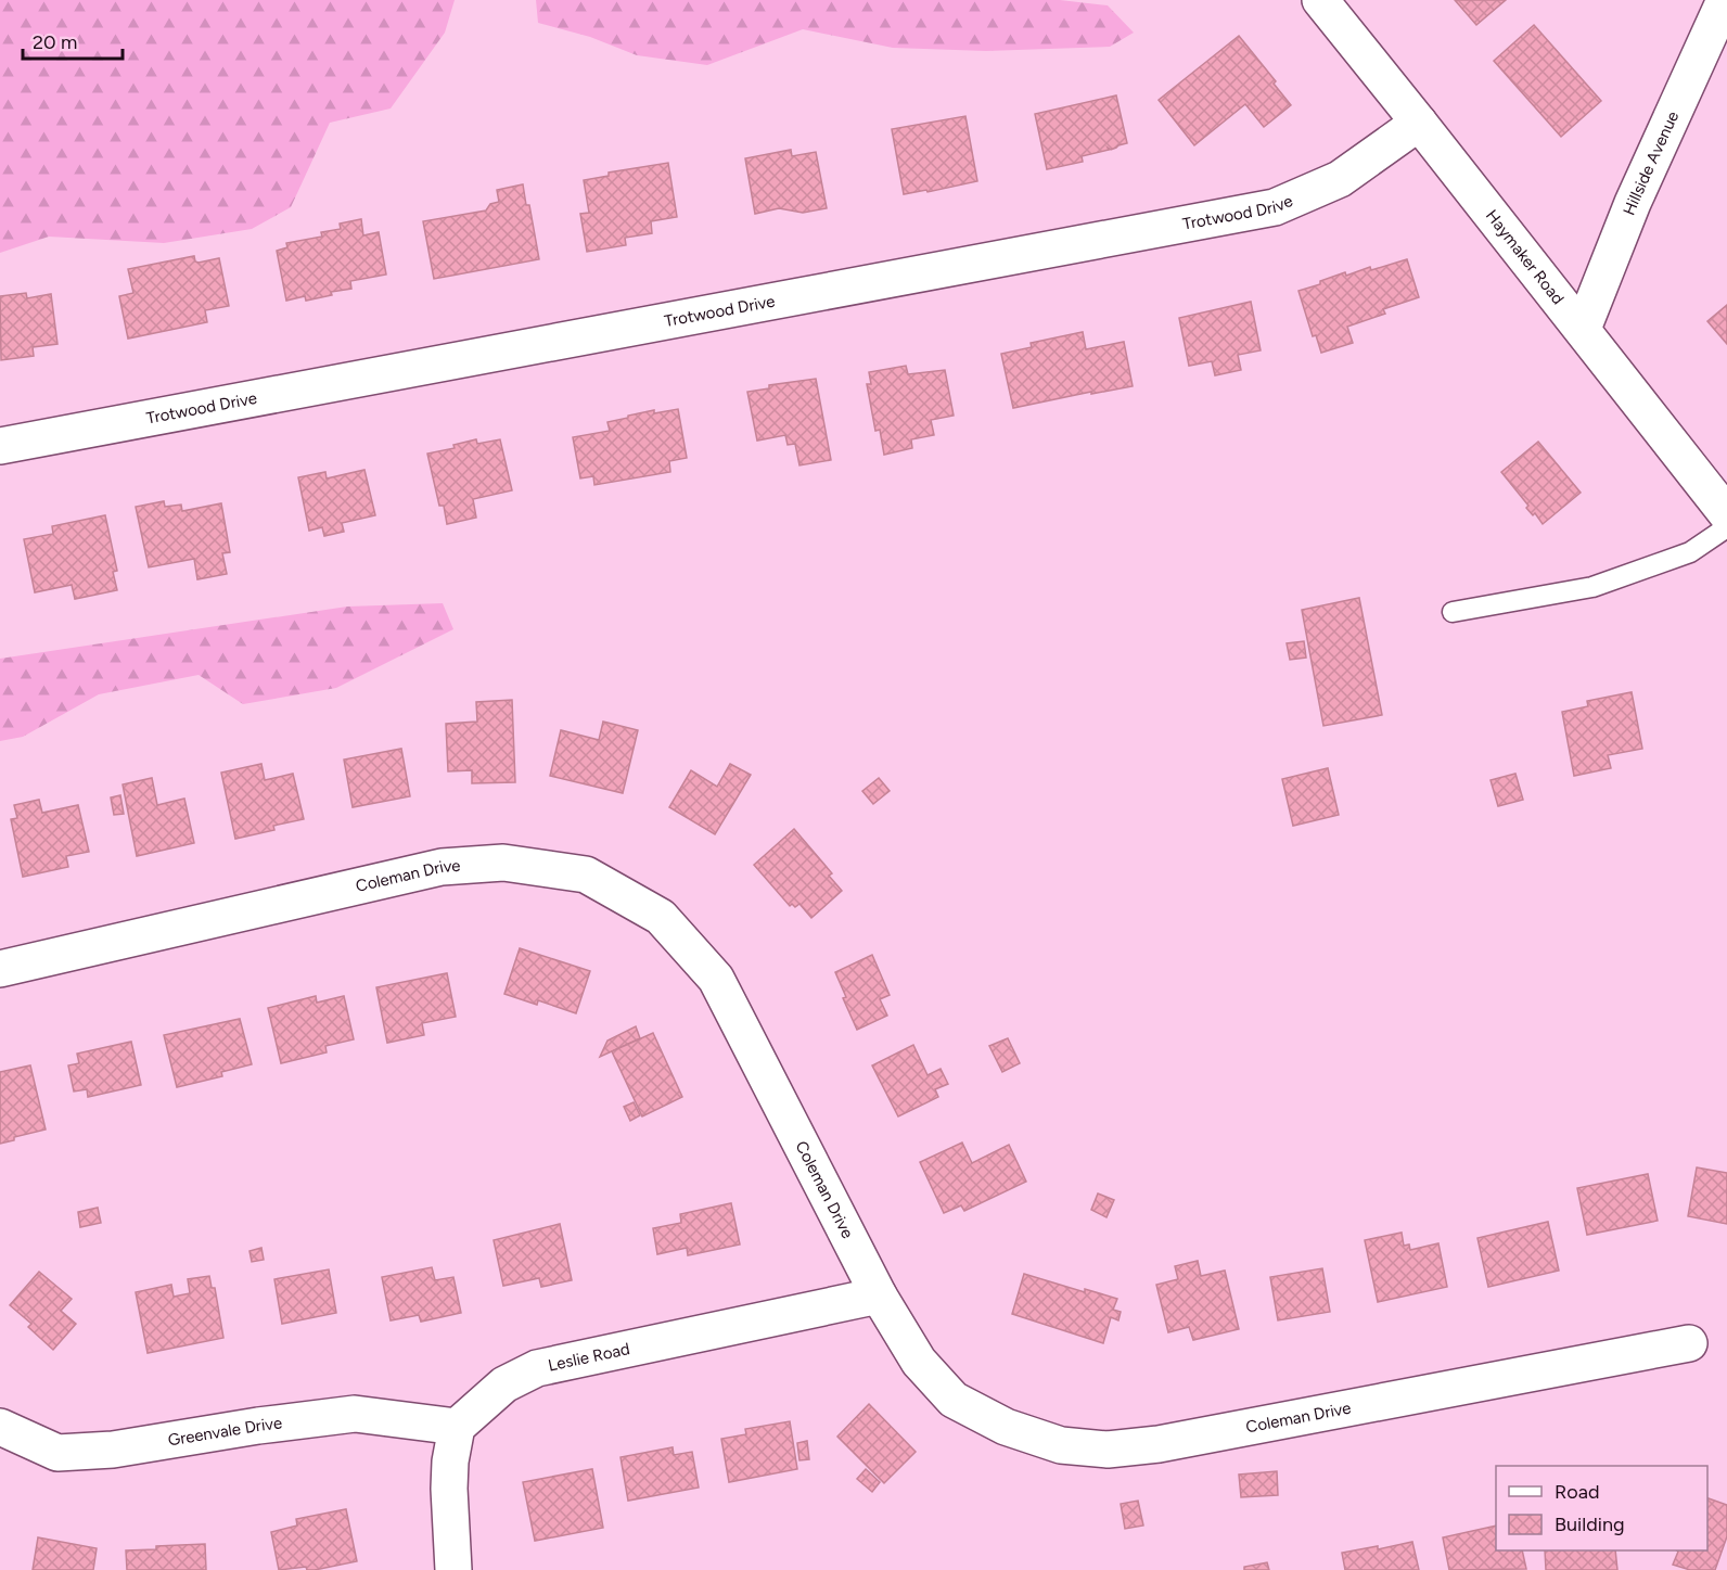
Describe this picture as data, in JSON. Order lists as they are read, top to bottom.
{
  "streets": {
    "street": [
      "Hillside Avenue",
      "Trotwood Drive",
      "Haymaker Road",
      "Coleman Drive",
      "Leslie Road",
      "Greenvale Drive"
    ]
  },
  "crossings": [
    ["Hillside Avenue", "Haymaker Road"],
    ["Trotwood Drive", "Haymaker Road"],
    ["Coleman Drive", "Leslie Road"],
    ["Leslie Road", "Greenvale Drive"]
  ],
  "legend": ["Road", "Building"],
  "scale_bar": "20 m"
}
